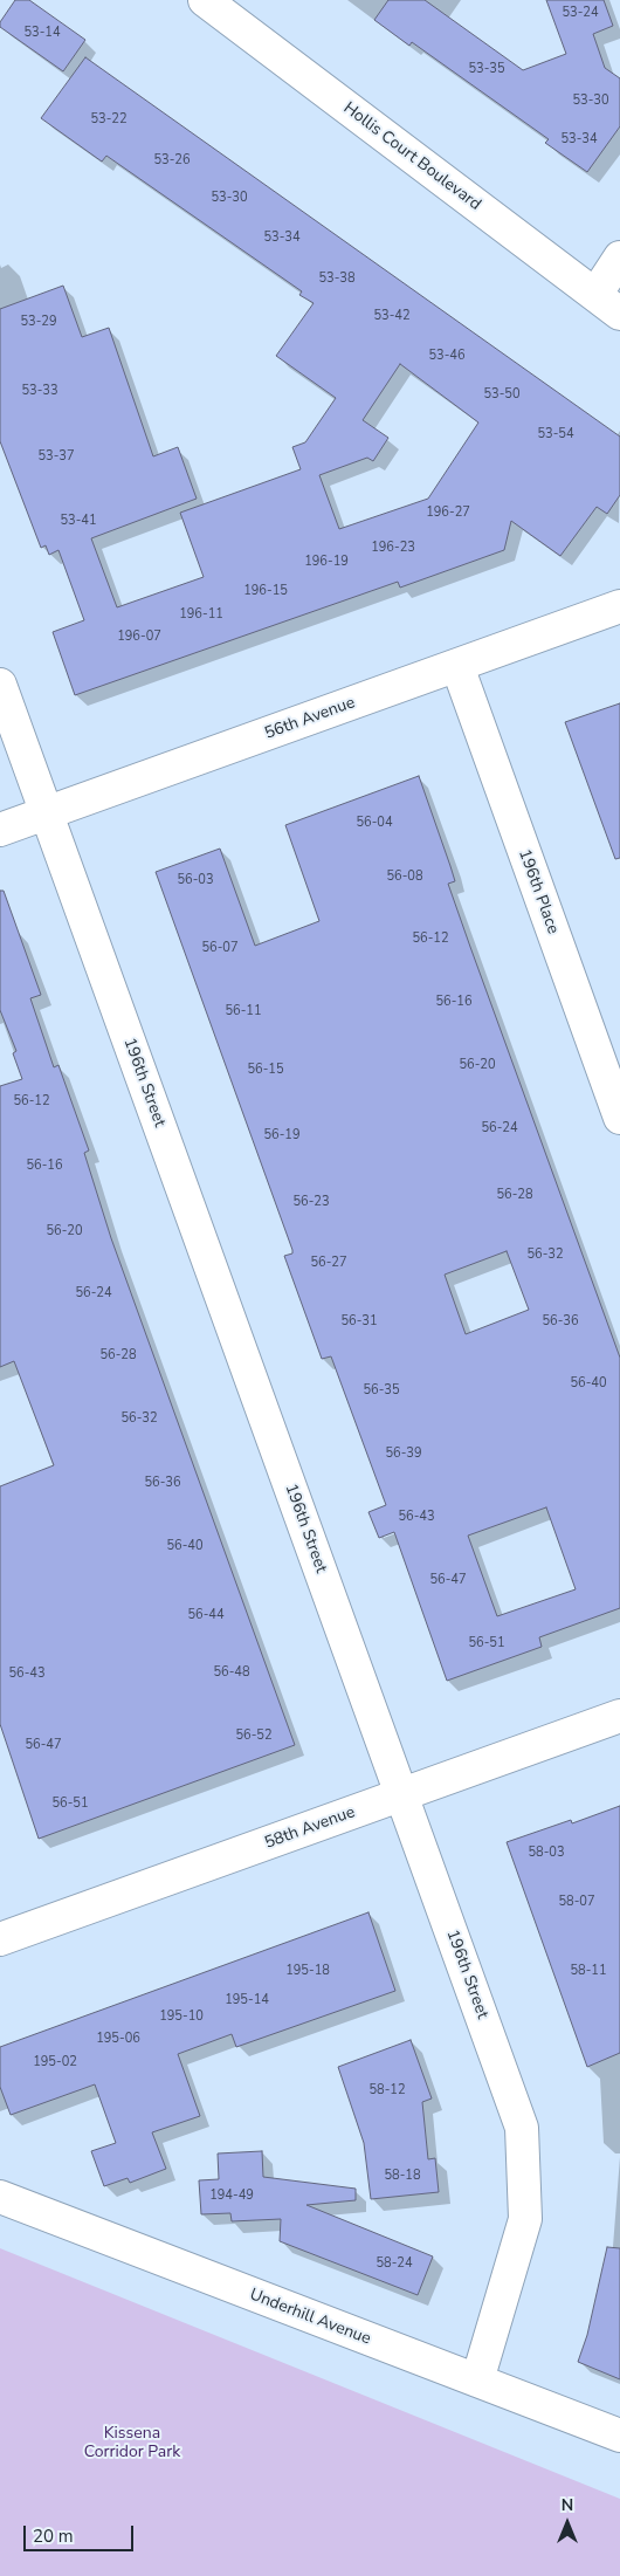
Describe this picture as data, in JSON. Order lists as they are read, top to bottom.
{
  "streets": {
    "street": [
      "Hollis Court Boulevard",
      "56th Avenue",
      "196th Place",
      "196th Street",
      "58th Avenue",
      "Underhill Avenue"
    ]
  },
  "crossings": [
    ["56th Avenue", "196th Place"],
    ["56th Avenue", "196th Street"],
    ["196th Street", "58th Avenue"],
    ["196th Street", "Underhill Avenue"]
  ],
  "parks": ["Kissena Corridor Park"],
  "house_numbers": [
    "53-24",
    "53-14",
    "53-35",
    "53-30",
    "53-22",
    "53-34",
    "53-26",
    "53-30",
    "53-34",
    "53-38",
    "53-42",
    "53-29",
    "53-46",
    "53-33",
    "53-50",
    "53-54",
    "53-37",
    "196-27",
    "53-41",
    "196-23",
    "196-19",
    "196-15",
    "196-11",
    "196-07",
    "56-04",
    "56-08",
    "56-03",
    "56-12",
    "56-07",
    "56-16",
    "56-11",
    "56-20",
    "56-15",
    "56-12",
    "56-24",
    "56-19",
    "56-16",
    "56-28",
    "56-23",
    "56-20",
    "56-32",
    "56-27",
    "56-24",
    "56-31",
    "56-36",
    "56-28",
    "56-40",
    "56-35",
    "56-32",
    "56-39",
    "56-36",
    "56-43",
    "56-40",
    "56-47",
    "56-44",
    "56-51",
    "56-48",
    "56-43",
    "56-52",
    "56-47",
    "56-51",
    "58-03",
    "58-07",
    "195-18",
    "58-11",
    "195-14",
    "195-10",
    "195-06",
    "195-02",
    "58-12",
    "58-18",
    "194-49",
    "58-24"
  ],
  "scale_bar": "20 m",
  "north": "top"
}
